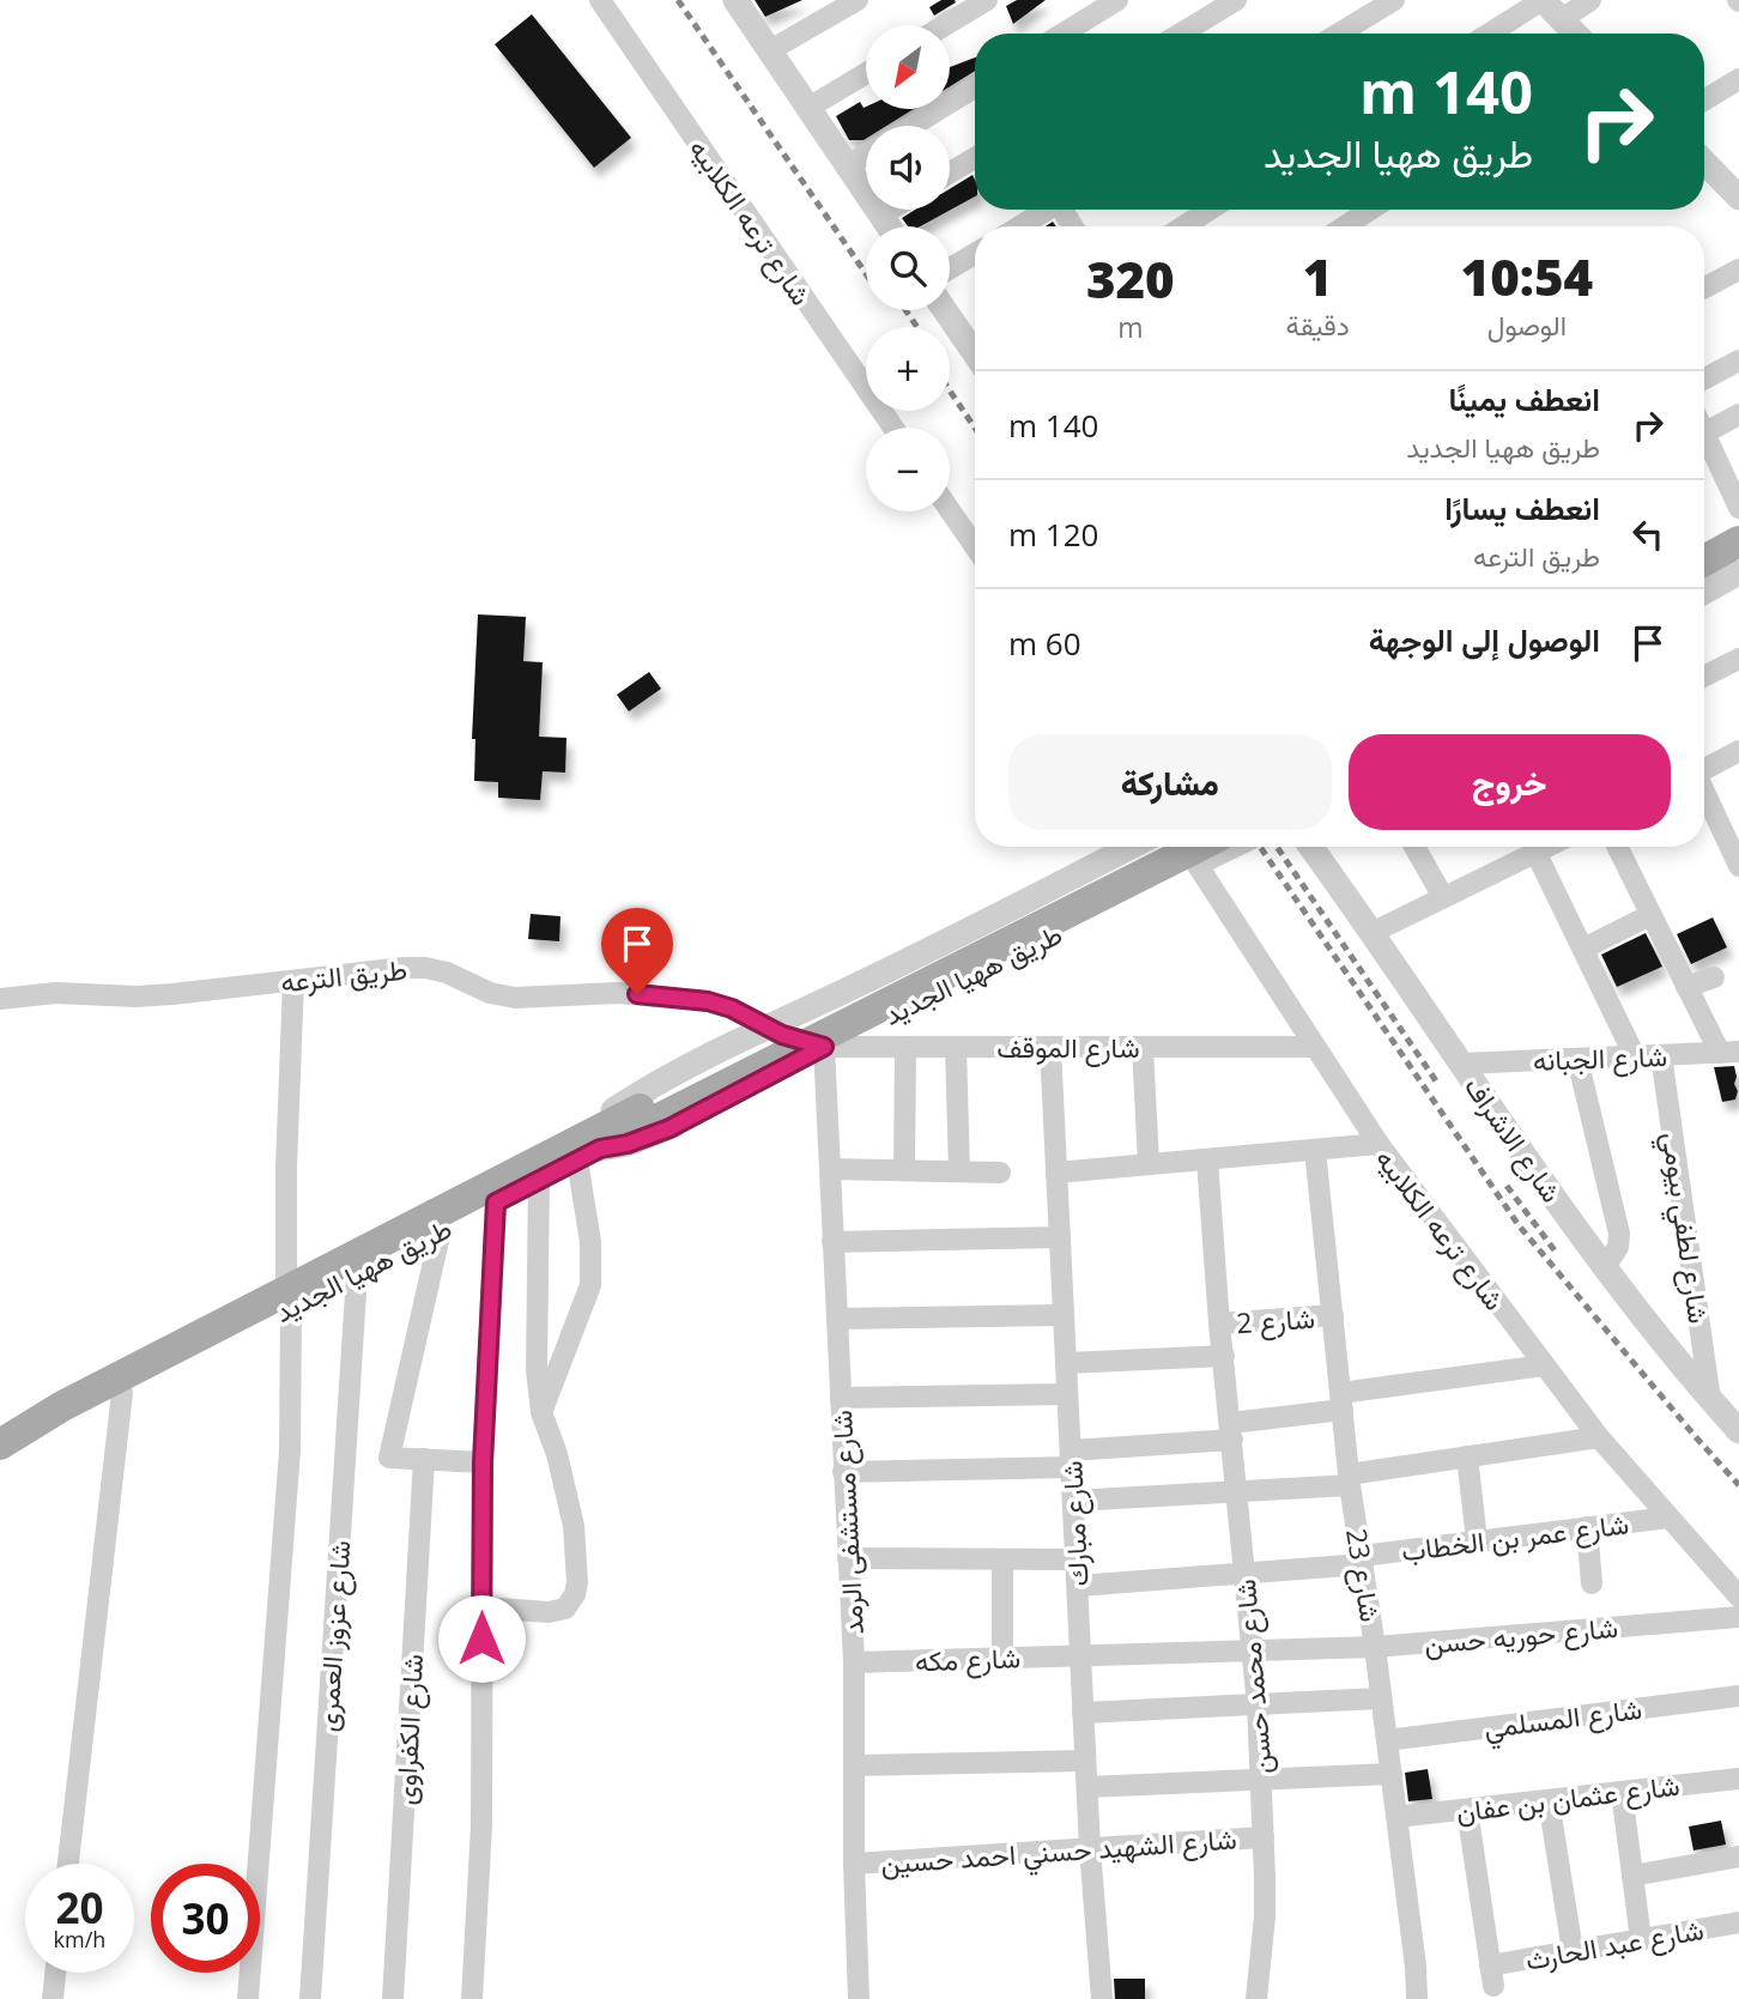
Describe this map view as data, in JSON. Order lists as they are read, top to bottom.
{
  "streets": {
    "main road": ["طريق ههيا الجديد"],
    "street": [
      "شارع ترعه الكلابيه",
      "طريق الترعه",
      "شارع الموقف",
      "شارع الجبانه",
      "شارع الاشراف",
      "شارع لطفي بيومي",
      "شارع 2",
      "شارع مستشفى الرمد",
      "شارع مبارك",
      "شارع عمر بن الخطاب",
      "شارع 23",
      "شارع حوريه حسن",
      "شارع عزوز العمرى",
      "شارع مكه",
      "شارع محمد حسن",
      "شارع المسلمي",
      "شارع الكفراوى",
      "شارع عثمان بن عفان",
      "شارع الشهيد حسني احمد حسين",
      "شارع عبد الحارث"
    ]
  },
  "crossings": [
    ["شارع ترعه الكلابيه", "طريق ههيا الجديد"],
    ["شارع ترعه الكلابيه", "شارع الموقف"],
    ["شارع ترعه الكلابيه", "شارع عمر بن الخطاب"],
    ["طريق ههيا الجديد", "طريق الترعه"],
    ["طريق ههيا الجديد", "شارع الموقف"],
    ["طريق ههيا الجديد", "شارع مستشفى الرمد"],
    ["طريق ههيا الجديد", "شارع عزوز العمرى"],
    ["طريق الترعه", "شارع الموقف"],
    ["طريق الترعه", "شارع مستشفى الرمد"],
    ["شارع الموقف", "شارع مستشفى الرمد"],
    ["شارع الموقف", "شارع مبارك"],
    ["شارع الجبانه", "شارع الاشراف"],
    ["شارع الجبانه", "شارع لطفي بيومي"],
    ["شارع الاشراف", "شارع لطفي بيومي"],
    ["شارع 2", "شارع 23"],
    ["شارع 2", "شارع محمد حسن"],
    ["شارع مستشفى الرمد", "شارع مكه"],
    ["شارع مستشفى الرمد", "شارع الشهيد حسني احمد حسين"],
    ["شارع مبارك", "شارع عمر بن الخطاب"],
    ["شارع مبارك", "شارع مكه"],
    ["شارع مبارك", "شارع الشهيد حسني احمد حسين"],
    ["شارع عمر بن الخطاب", "شارع 23"],
    ["شارع عمر بن الخطاب", "شارع محمد حسن"],
    ["شارع 23", "شارع حوريه حسن"],
    ["شارع 23", "شارع المسلمي"],
    ["شارع 23", "شارع عثمان بن عفان"],
    ["شارع حوريه حسن", "شارع مكه"],
    ["شارع حوريه حسن", "شارع محمد حسن"],
    ["شارع مكه", "شارع محمد حسن"],
    ["شارع محمد حسن", "شارع الشهيد حسني احمد حسين"],
    ["شارع عثمان بن عفان", "شارع عبد الحارث"]
  ],
  "north": "bottom left",
  "page": {
    "map_buttons": ["+", "−"],
    "turn": ["140 m", "طريق ههيا الجديد"],
    "eta": [
      "10:54",
      "الوصول",
      "1",
      "دقيقة",
      "320",
      "m"
    ],
    "list": [
      {
        "name": "انعطف يمينًا",
        "note": "طريق ههيا الجديد",
        "value": "140 m"
      },
      {
        "name": "انعطف يسارًا",
        "note": "طريق الترعه",
        "value": "120 m"
      },
      {
        "name": "الوصول إلى الوجهة",
        "value": "60 m"
      }
    ],
    "buttons": ["خروج", "مشاركة"],
    "speed": "20 km/h",
    "limit": "30"
  }
}
